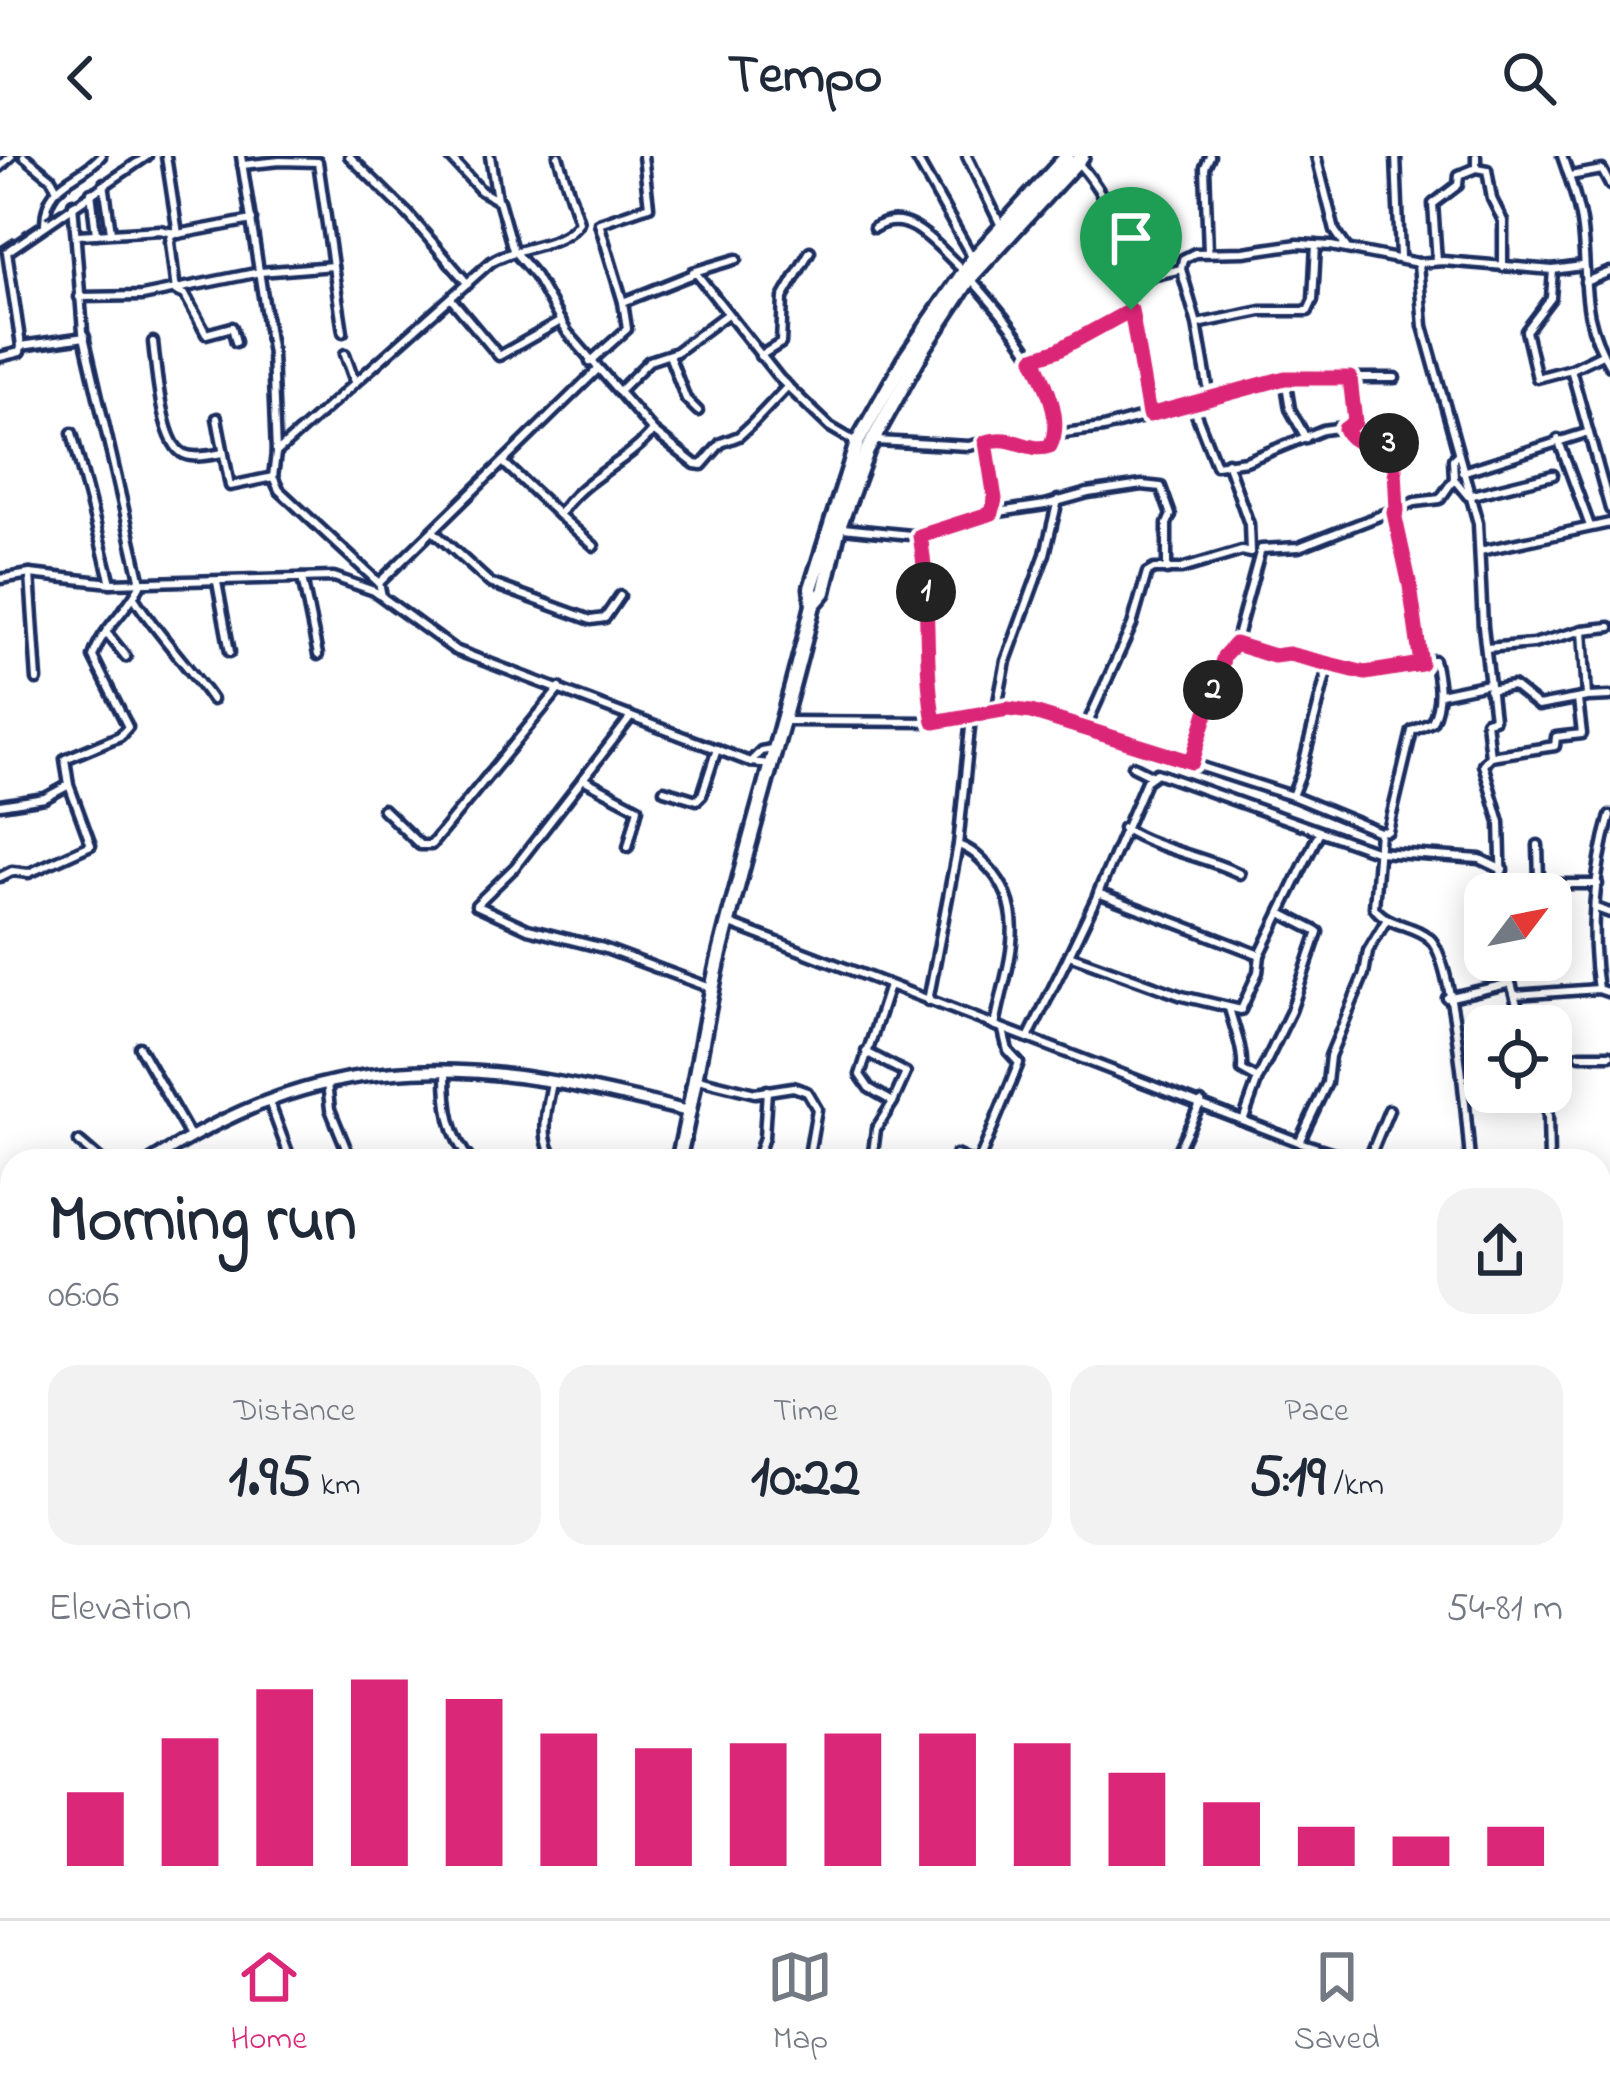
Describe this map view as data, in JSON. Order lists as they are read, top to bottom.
{
  "north": "top right",
  "page": {
    "header": "Tempo",
    "pins": ["3", "1", "2"],
    "heading": ["Morning run", "06:06"],
    "stats": [
      ["Distance", "1.95 km"],
      ["Time", "10:22"],
      ["Pace", "5:19 /km"]
    ],
    "chart": ["Elevation", "54–81 m"],
    "tabs": ["Home", "Map", "Saved"]
  }
}
